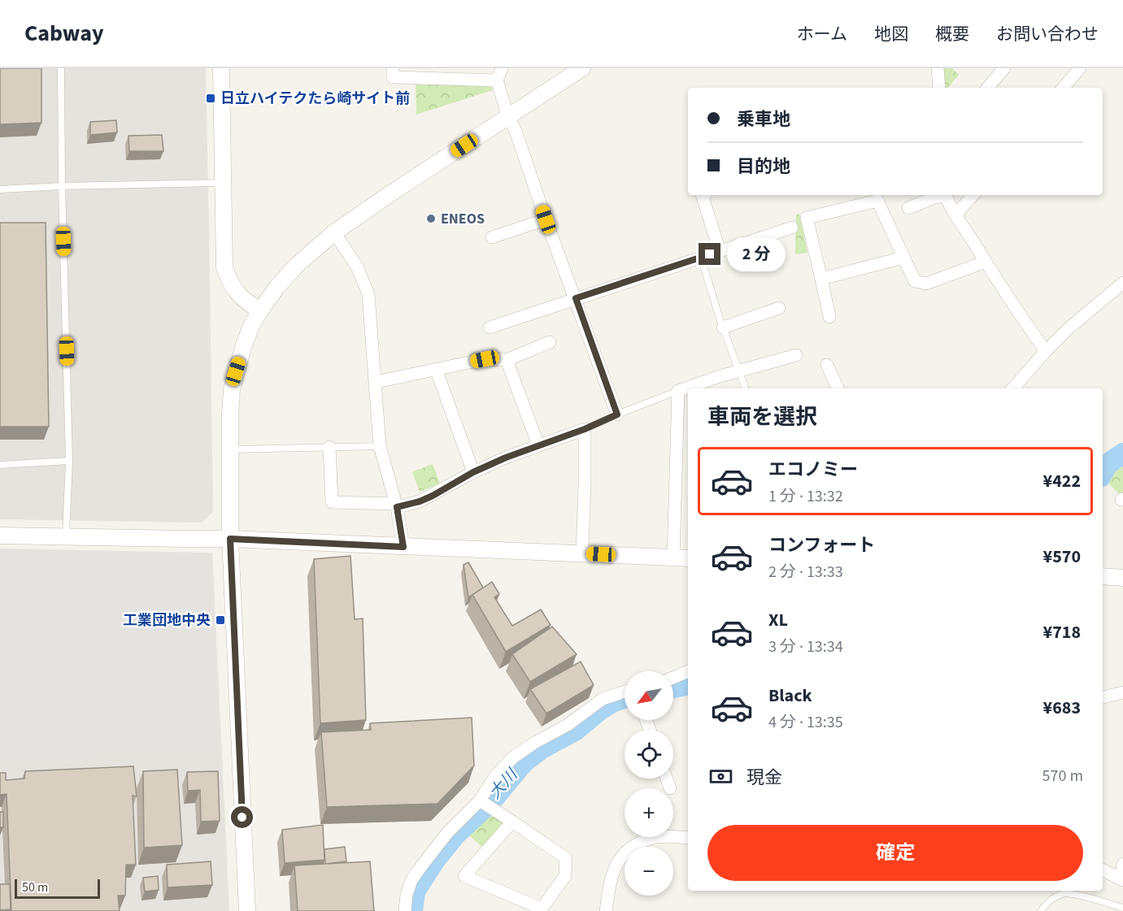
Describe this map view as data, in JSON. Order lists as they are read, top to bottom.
{
  "water": ["大川"],
  "places": {
    "transit": ["日立ハイテクたら崎サイト前", "工業団地中央"],
    "other": ["ENEOS"]
  },
  "scale_bar": "50 m",
  "north": "bottom left",
  "page": {
    "header": "Cabway",
    "nav": [
      "ホーム",
      "地図",
      "概要",
      "お問い合わせ"
    ],
    "banner": ["乗車地", "目的地"],
    "bubble": "2 分",
    "heading": "車両を選択",
    "list": [
      {
        "name": "エコノミー",
        "note": "1 分 · 13:32",
        "value": "¥422"
      },
      {
        "name": "コンフォート",
        "note": "2 分 · 13:33",
        "value": "¥570"
      },
      {
        "name": "XL",
        "note": "3 分 · 13:34",
        "value": "¥718"
      },
      {
        "name": "Black",
        "note": "4 分 · 13:35",
        "value": "¥683"
      }
    ],
    "map_buttons": ["+", "−"],
    "pay": ["現金", "570 m"],
    "buttons": "確定",
    "scale": "50 m"
  }
}
